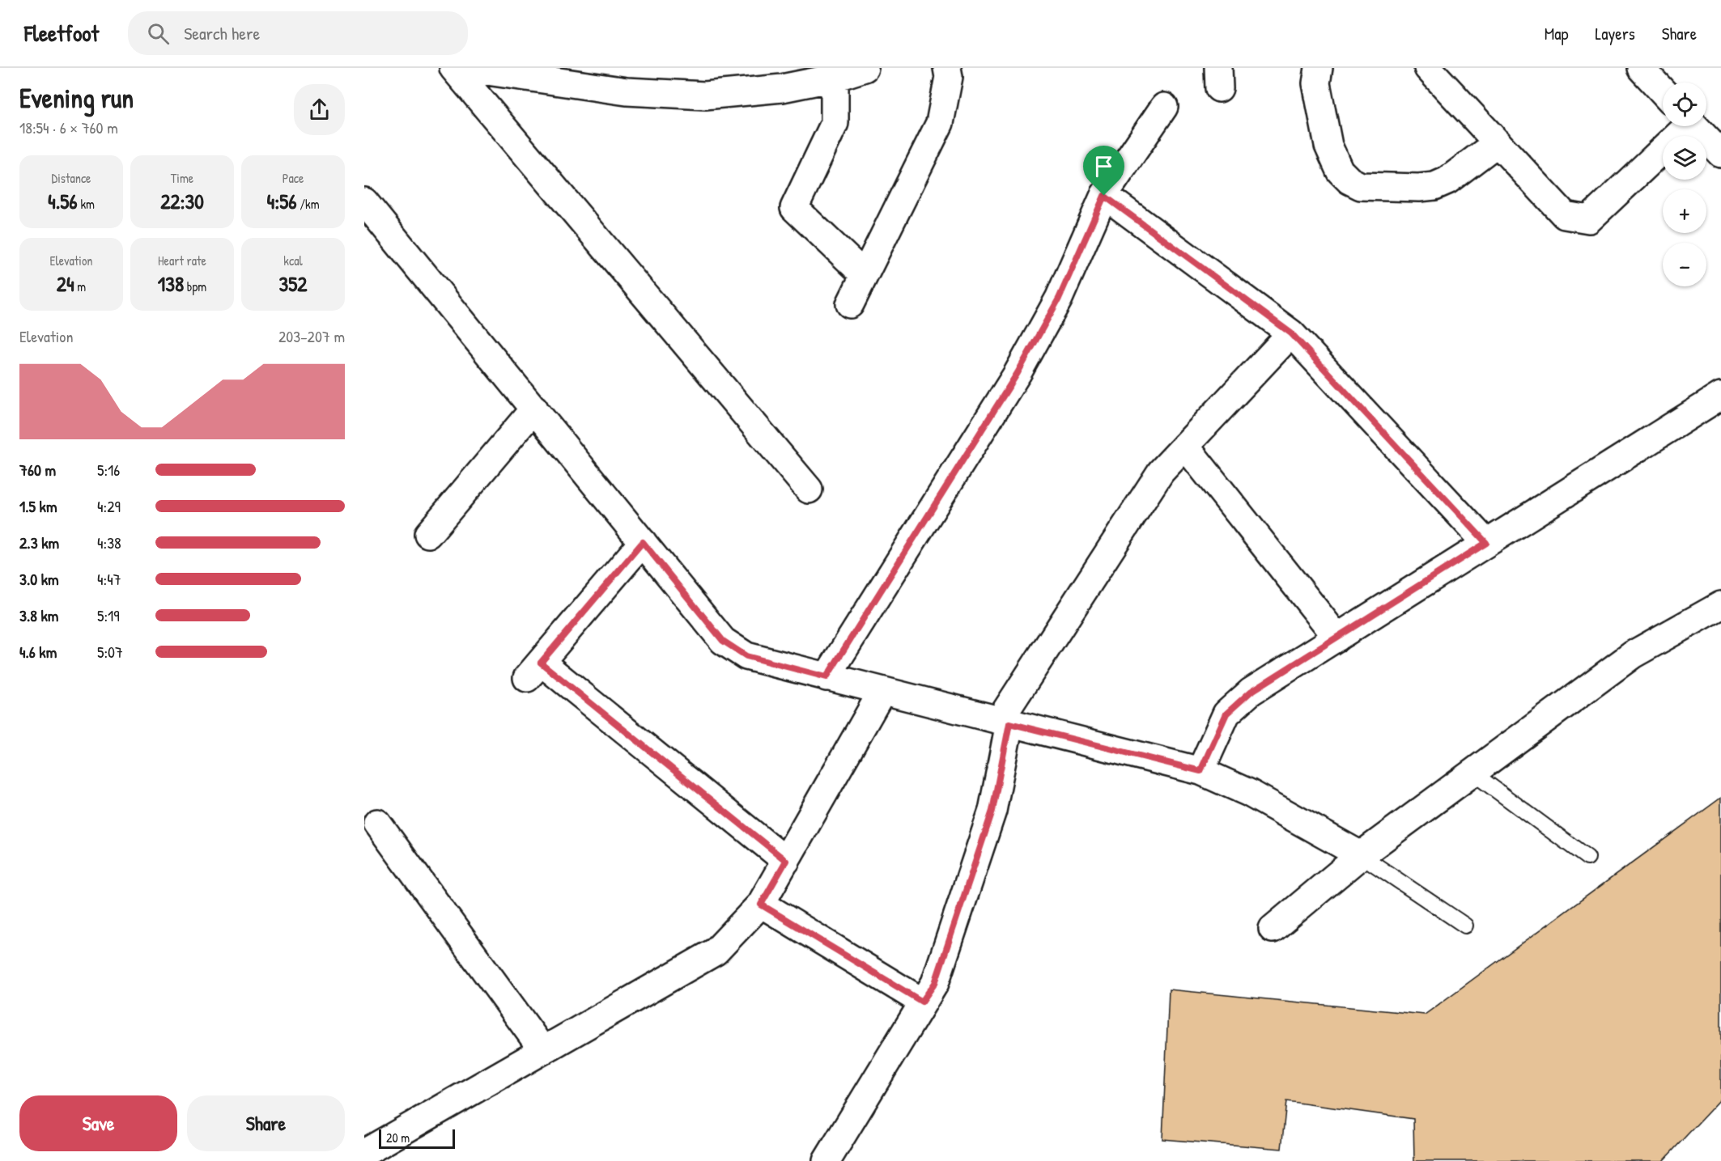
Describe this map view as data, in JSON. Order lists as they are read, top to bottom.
{
  "scale_bar": "20 m",
  "page": {
    "header": "Fleetfoot",
    "search": "Search here",
    "nav": ["Map", "Layers", "Share"],
    "heading": ["Evening run", "18:54 · 6 × 760 m"],
    "map_buttons": ["+", "−"],
    "stats": [
      ["Distance", "4.56 km"],
      ["Time", "22:30"],
      ["Pace", "4:56 /km"],
      ["Elevation", "24 m"],
      ["Heart rate", "138 bpm"],
      ["kcal", "352"]
    ],
    "chart": ["Elevation", "203–207 m"],
    "list": [
      {
        "name": "760 m",
        "note": "5:16"
      },
      {
        "name": "1.5 km",
        "note": "4:29"
      },
      {
        "name": "2.3 km",
        "note": "4:38"
      },
      {
        "name": "3.0 km",
        "note": "4:47"
      },
      {
        "name": "3.8 km",
        "note": "5:19"
      },
      {
        "name": "4.6 km",
        "note": "5:07"
      }
    ],
    "buttons": ["Save", "Share"],
    "scale": "20 m"
  }
}
